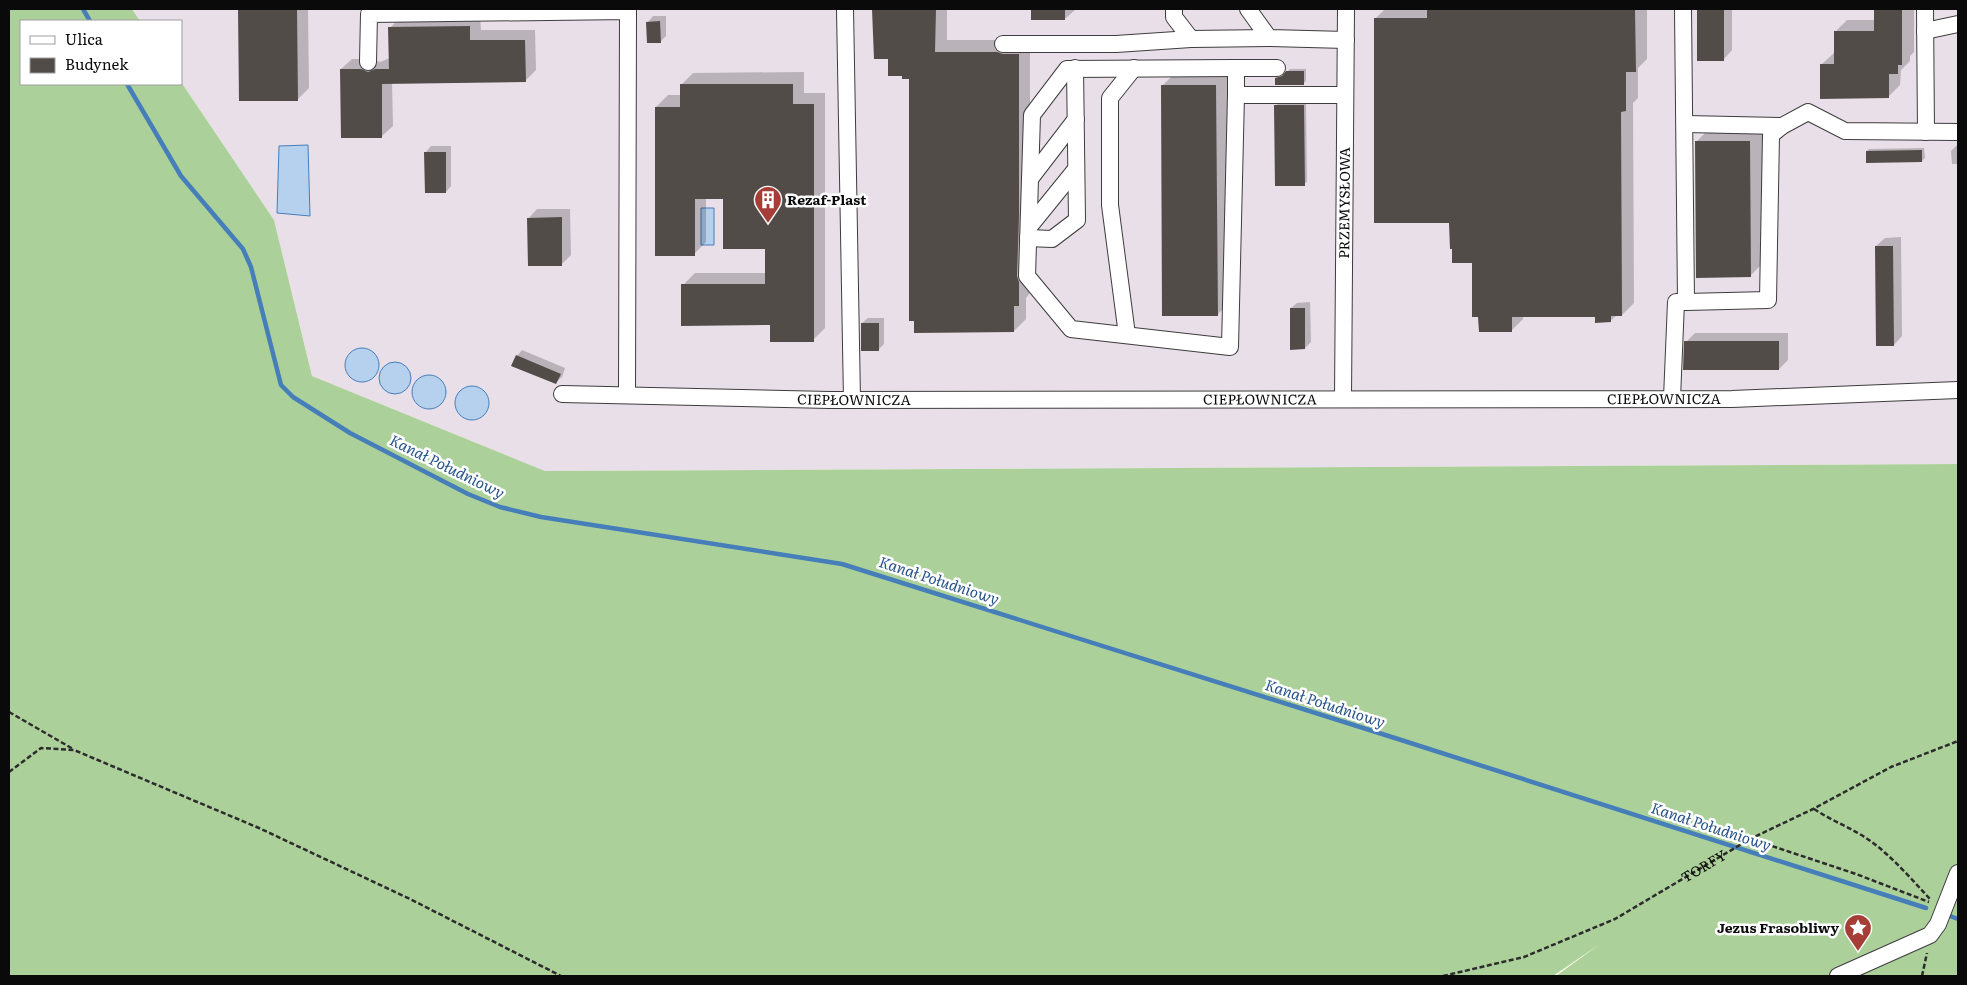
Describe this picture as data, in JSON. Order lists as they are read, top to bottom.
{
  "streets": {
    "street": ["PRZEMYSŁOWA", "CIEPŁOWNICZA"],
    "path": ["TORFY"]
  },
  "crossings": [
    ["PRZEMYSŁOWA", "CIEPŁOWNICZA"]
  ],
  "water": ["Kanał Południowy"],
  "places": {
    "building": ["Rezaf-Plast"],
    "place": ["Jezus Frasobliwy"]
  },
  "legend": ["Ulica", "Budynek"]
}
